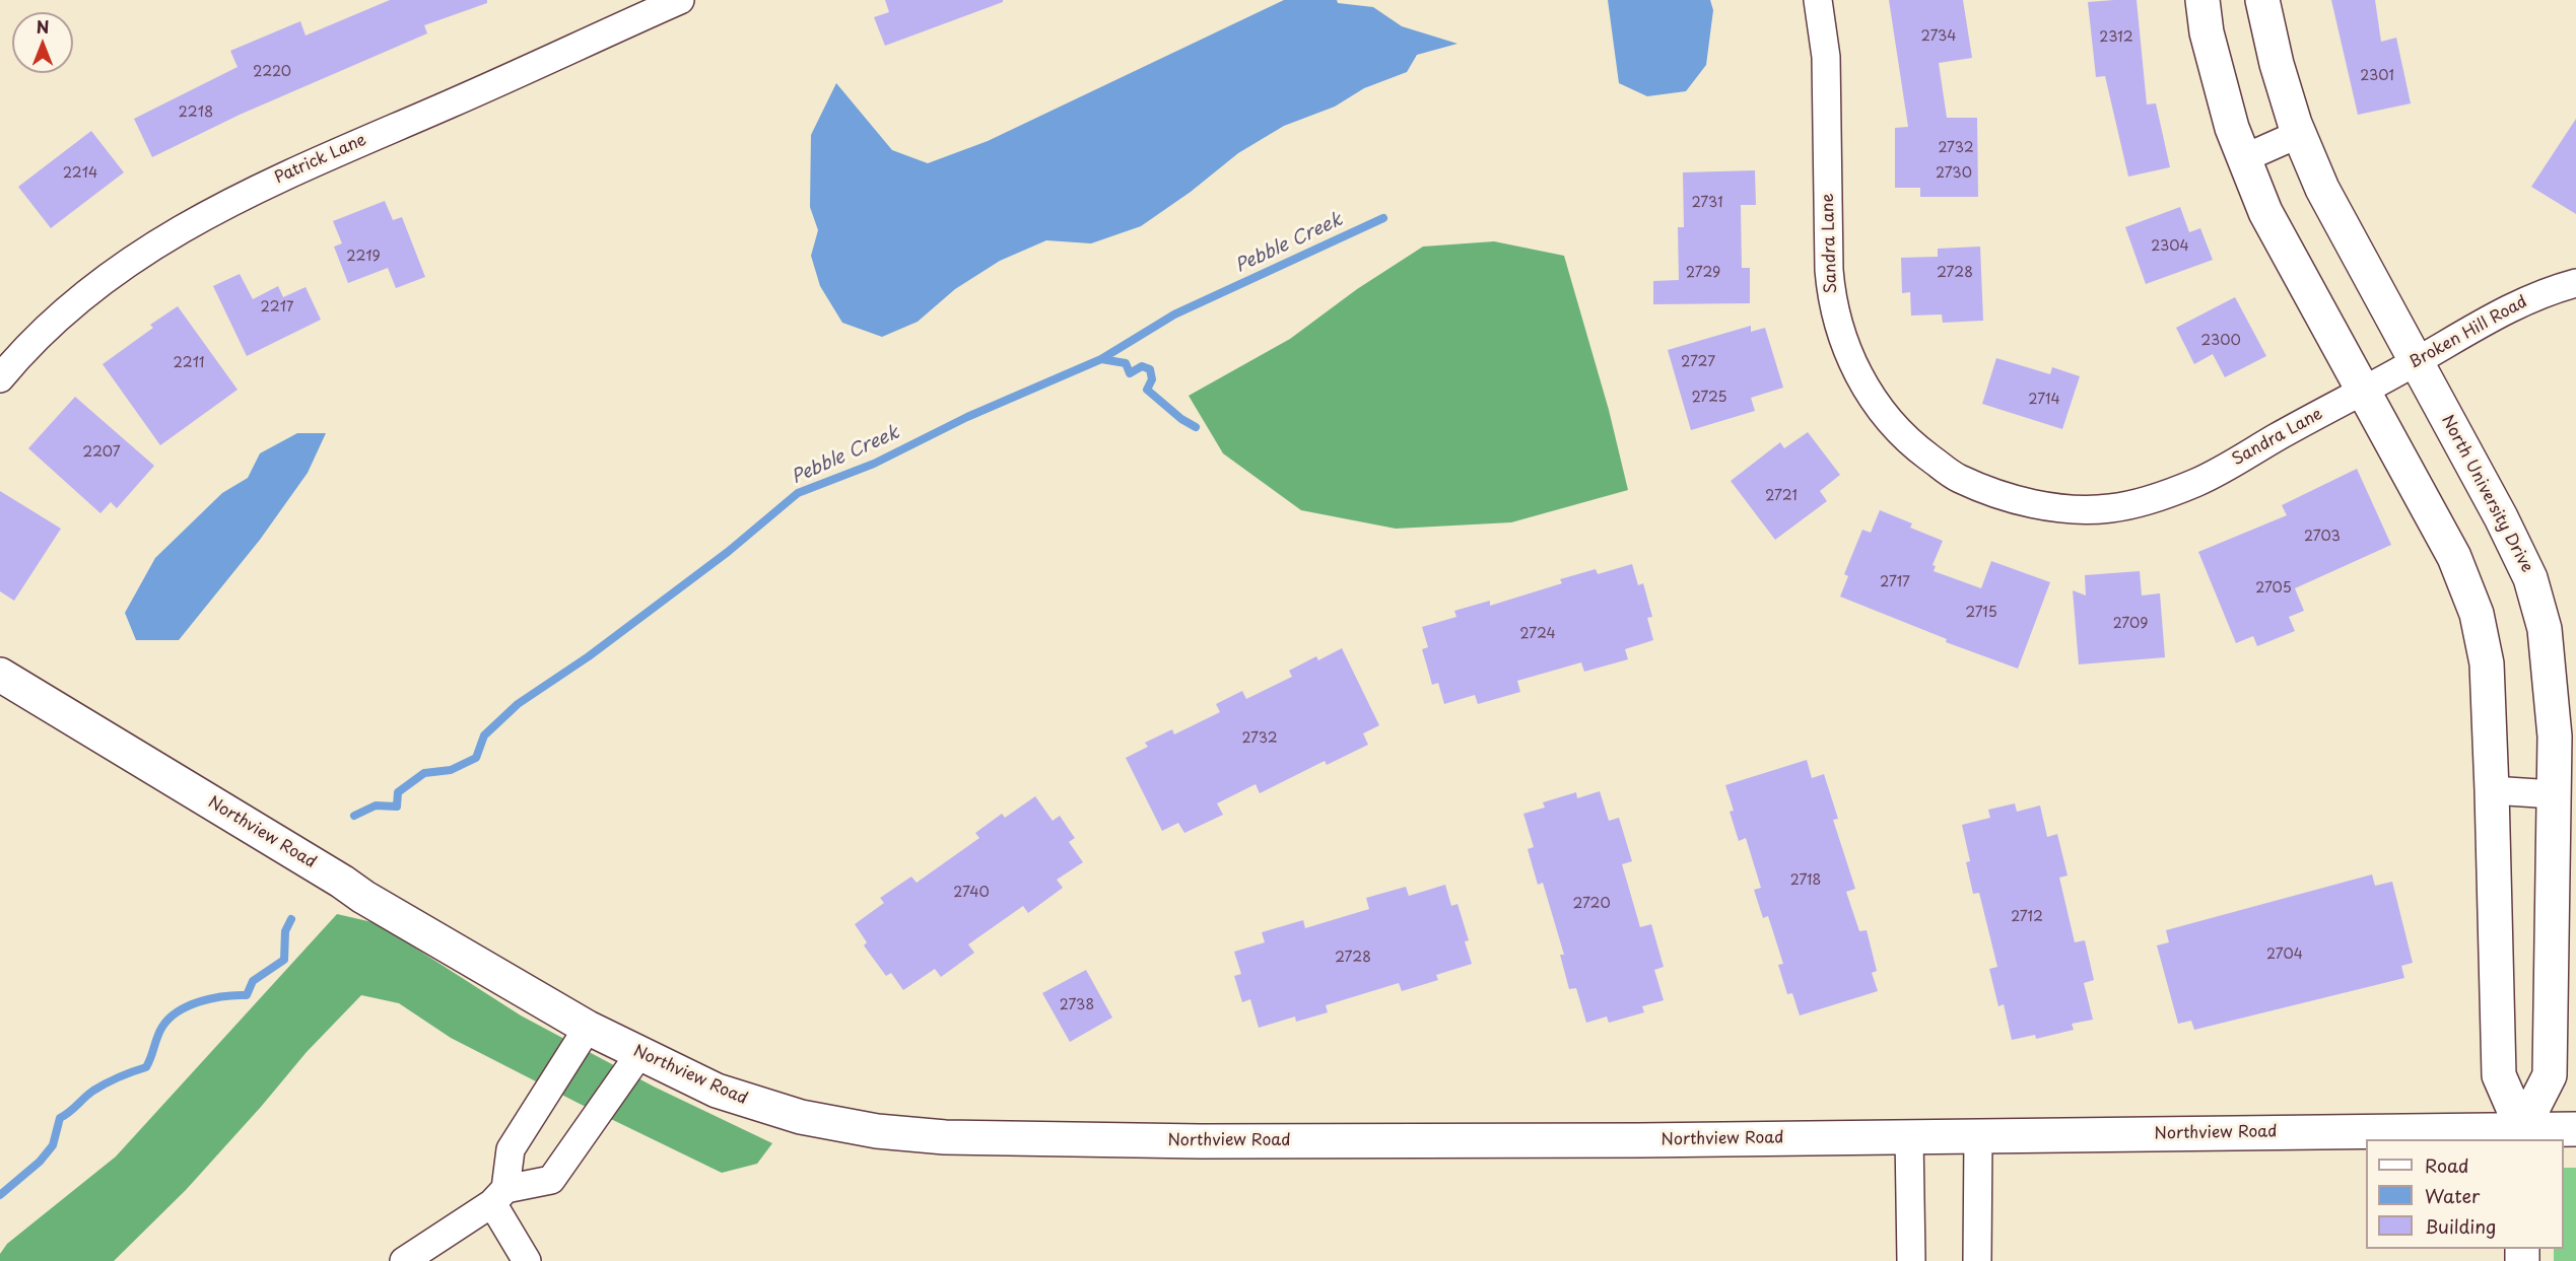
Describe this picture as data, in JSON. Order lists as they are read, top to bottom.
{
  "streets": {
    "street": [
      "Patrick Lane",
      "Sandra Lane",
      "Broken Hill Road",
      "North University Drive",
      "Northview Road"
    ]
  },
  "crossings": [
    ["Sandra Lane", "Broken Hill Road"],
    ["Broken Hill Road", "North University Drive"],
    ["North University Drive", "Northview Road"]
  ],
  "water": ["Pebble Creek"],
  "house_numbers": [
    "2734",
    "2312",
    "2220",
    "2301",
    "2218",
    "2732",
    "2214",
    "2730",
    "2731",
    "2304",
    "2219",
    "2729",
    "2728",
    "2217",
    "2300",
    "2727",
    "2211",
    "2725",
    "2714",
    "2207",
    "2721",
    "2703",
    "2717",
    "2705",
    "2715",
    "2709",
    "2724",
    "2732",
    "2718",
    "2740",
    "2720",
    "2712",
    "2704",
    "2728",
    "2738"
  ],
  "legend": ["Road", "Water", "Building"],
  "north": "top"
}
